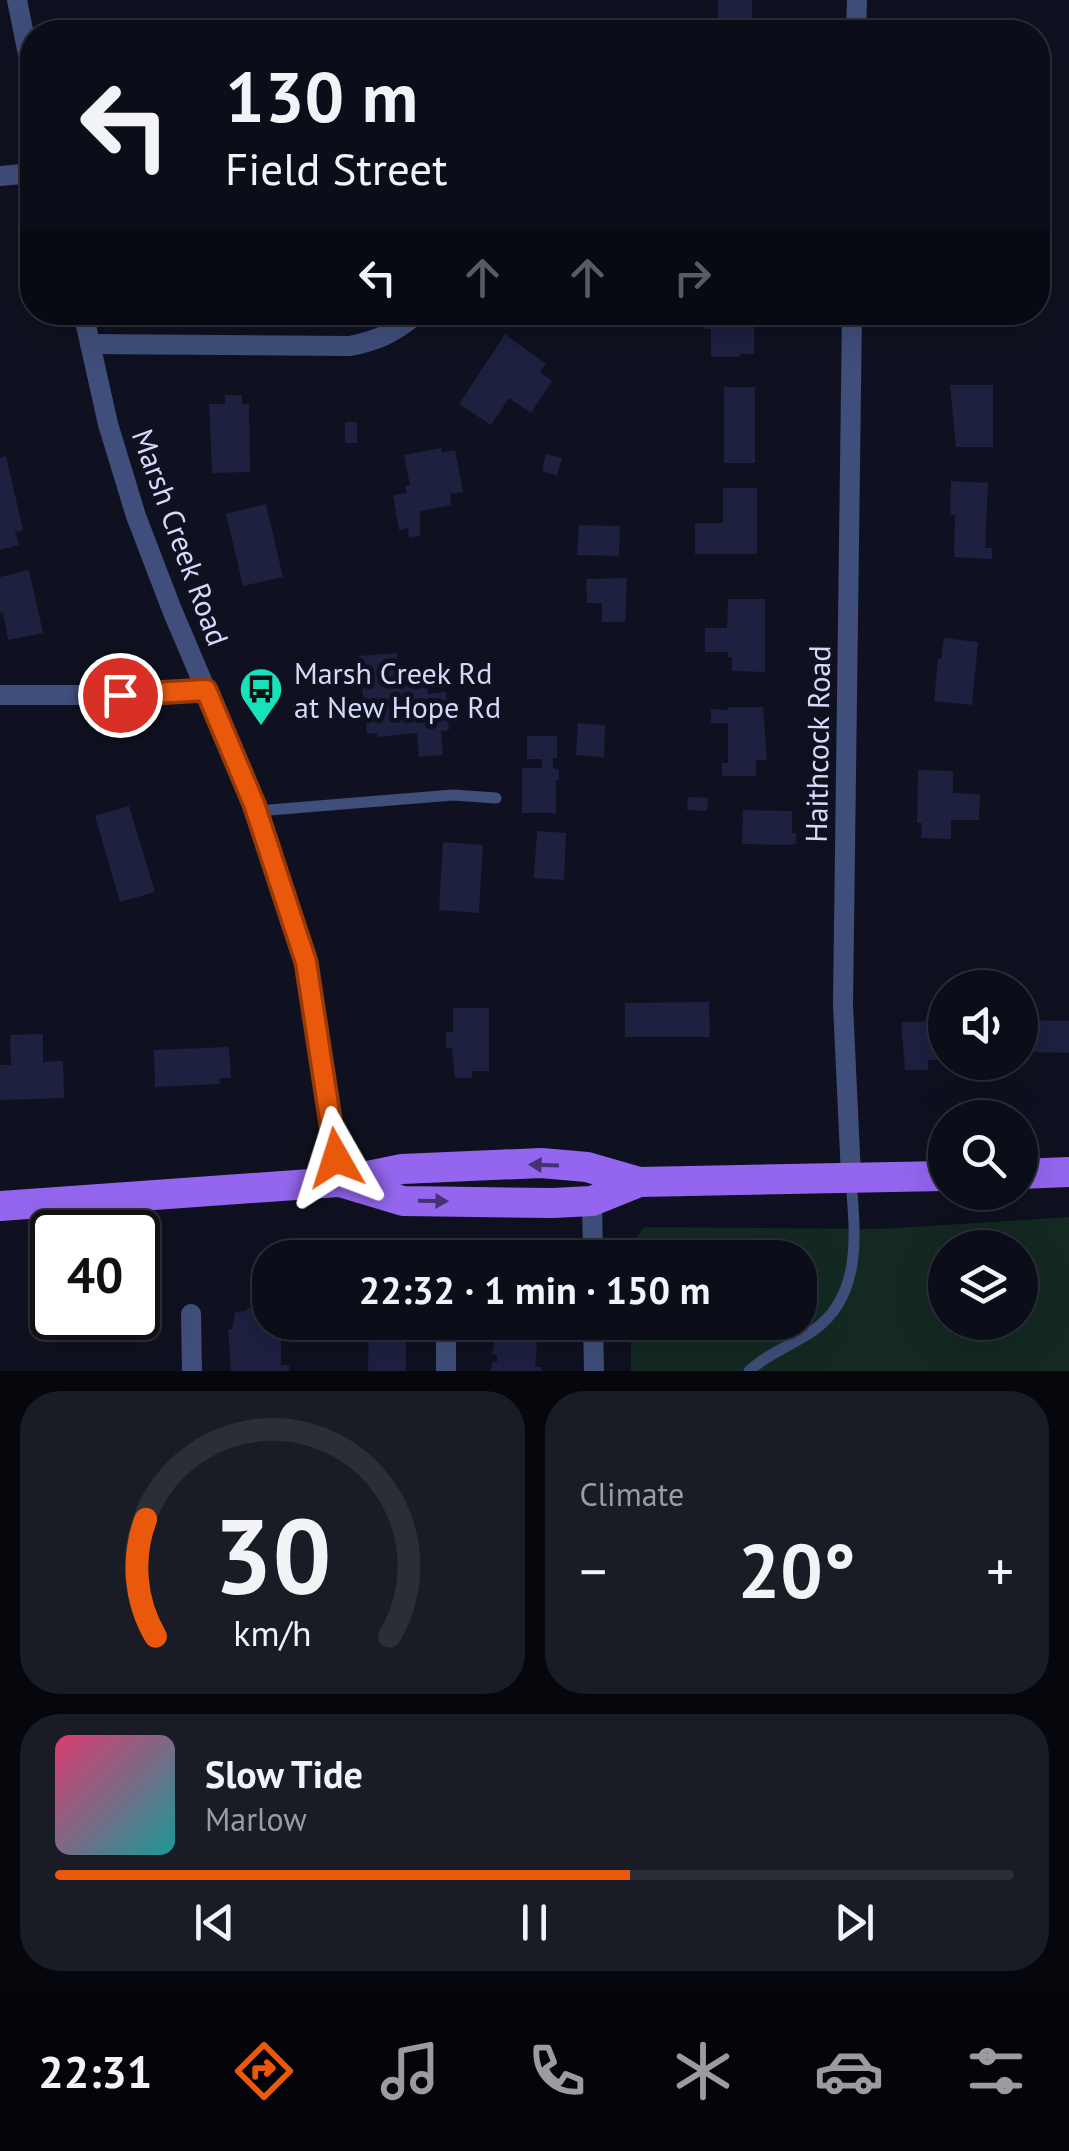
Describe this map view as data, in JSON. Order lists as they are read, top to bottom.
{
  "streets": {
    "street": ["Marsh Creek Road", "Haithcock Road"]
  },
  "places": {
    "bus stop": ["Marsh Creek Rd at New Hope Rd"]
  },
  "page": {
    "turn": ["130 m", "Field Street"],
    "limit": "40",
    "trip": "22:32 · 1 min · 150 m",
    "tile": "Climate",
    "heat": ["−", "20°", "+"],
    "song": ["Slow Tide", "Marlow"],
    "tabs": "22:31",
    "gauge": ["30", "km/h"]
  }
}
